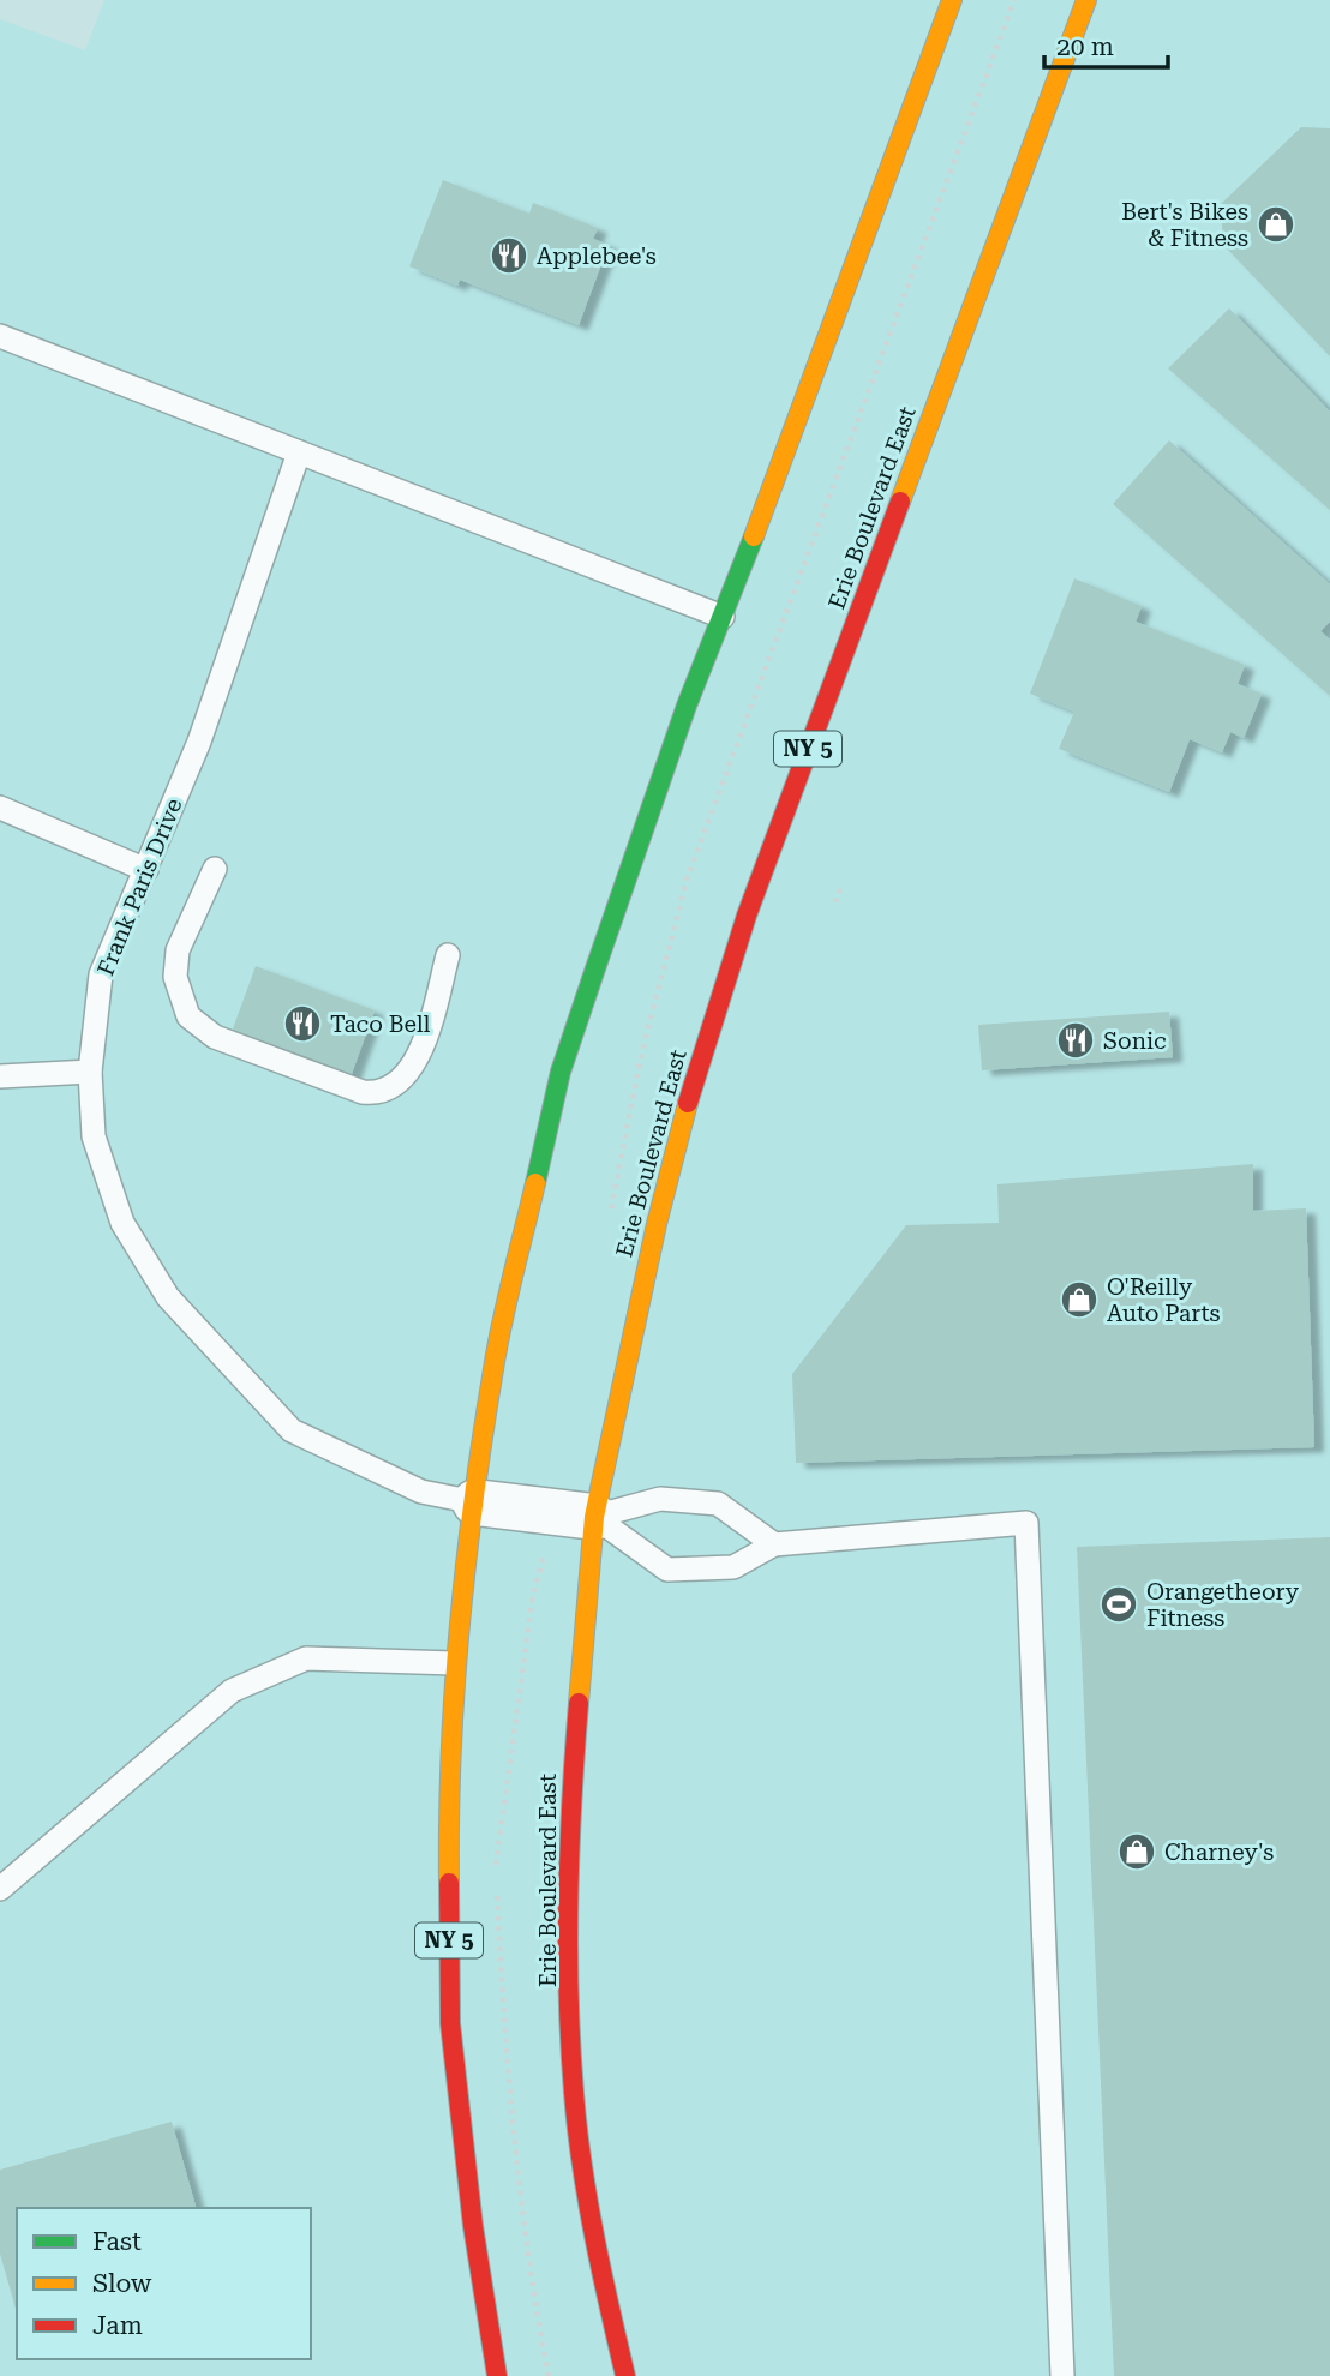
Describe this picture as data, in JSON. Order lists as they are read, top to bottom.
{
  "streets": {
    "main road": ["Erie Boulevard East", "NY 5"],
    "lane": ["Frank Paris Drive"]
  },
  "crossings": [
    ["NY 5", "Frank Paris Drive"]
  ],
  "places": {
    "shop": ["Bert's Bikes & Fitness", "O'Reilly Auto Parts", "Charney's"],
    "restaurant": ["Applebee's", "Taco Bell", "Sonic"],
    "sports": ["Orangetheory Fitness"]
  },
  "legend": ["Fast", "Slow", "Jam"],
  "scale_bar": "20 m"
}
